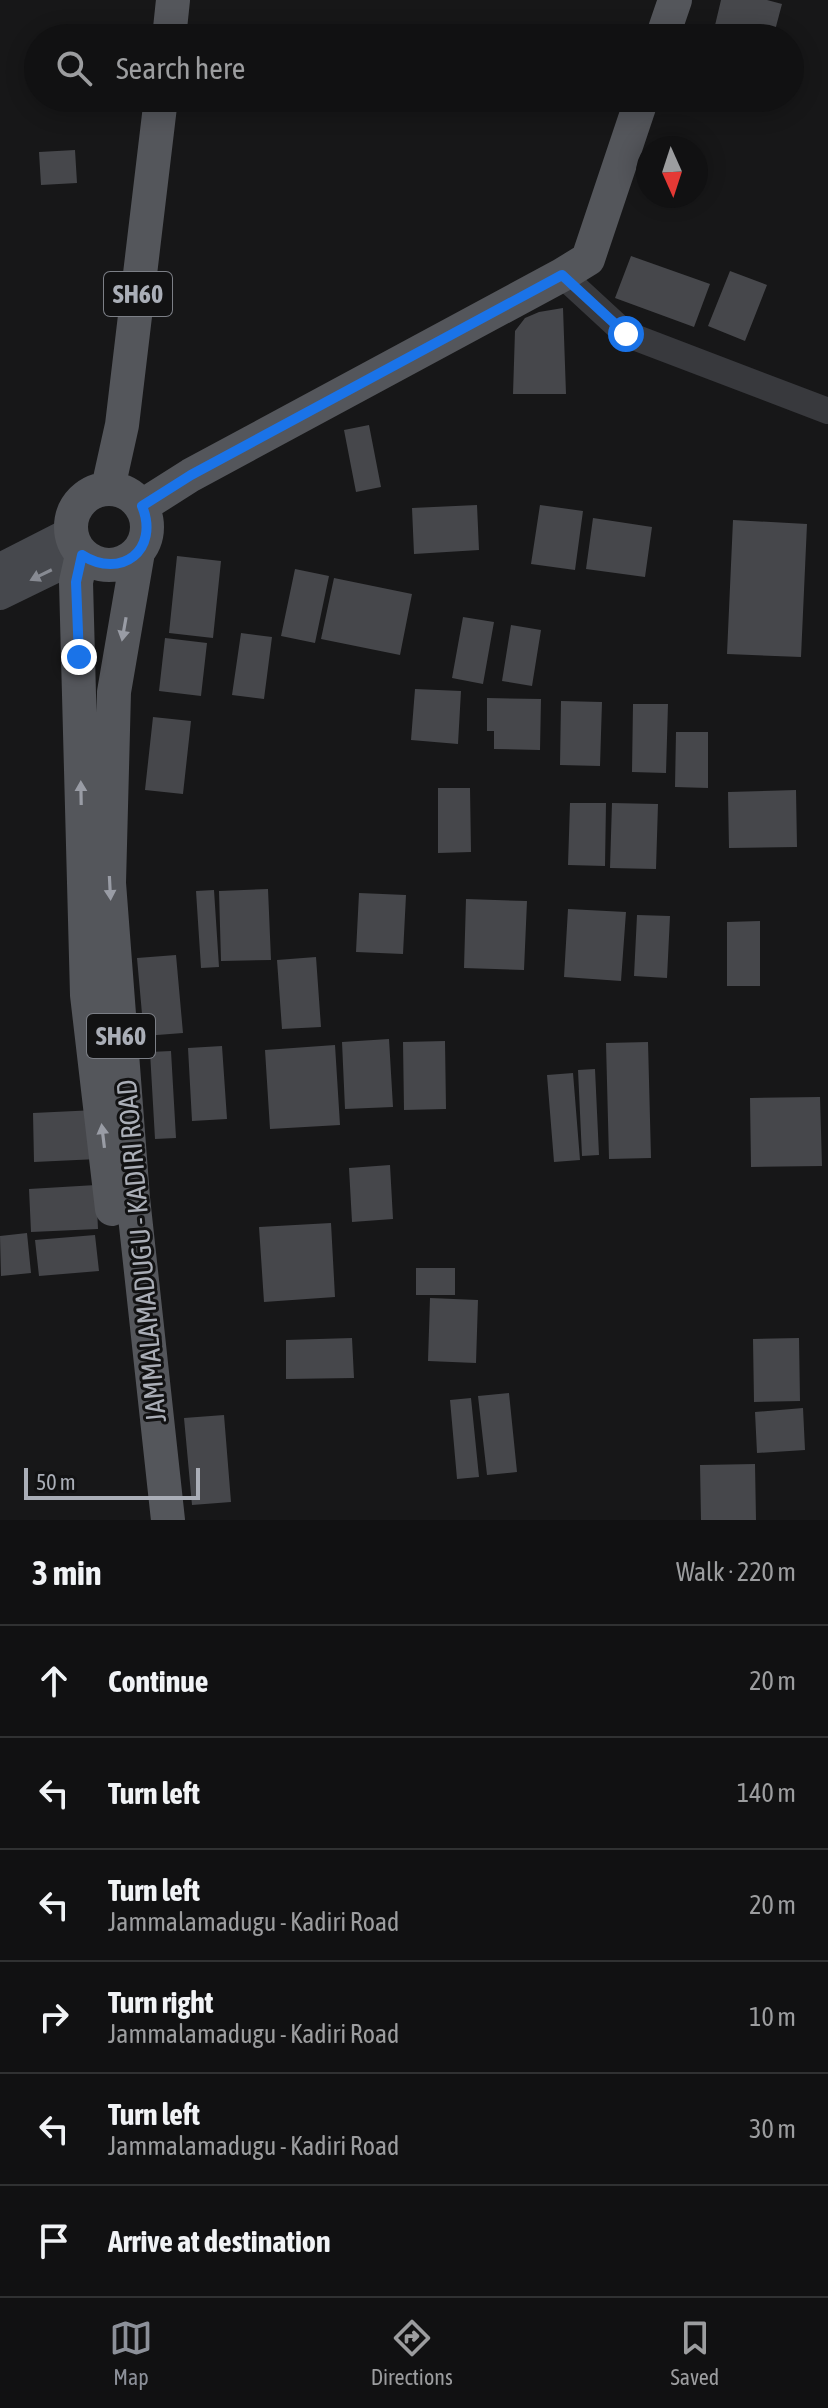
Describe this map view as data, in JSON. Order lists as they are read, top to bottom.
{
  "streets": {
    "main road": ["SH60", "JAMMALAMADUGU - KADIRI ROAD"]
  },
  "crossings": [
    ["SH60", "JAMMALAMADUGU - KADIRI ROAD"]
  ],
  "scale_bar": "50 m",
  "north": "bottom",
  "page": {
    "search": "Search here",
    "scale": "50 m",
    "heading": ["3 min", "Walk · 220 m"],
    "list": [
      ["Continue", "20 m"],
      ["Turn left", "140 m"],
      ["Turn left", "Jammalamadugu - Kadiri Road", "20 m"],
      ["Turn right", "Jammalamadugu - Kadiri Road", "10 m"],
      ["Turn left", "Jammalamadugu - Kadiri Road", "30 m"],
      "Arrive at destination"
    ],
    "nav": ["Map", "Directions", "Saved"]
  }
}
